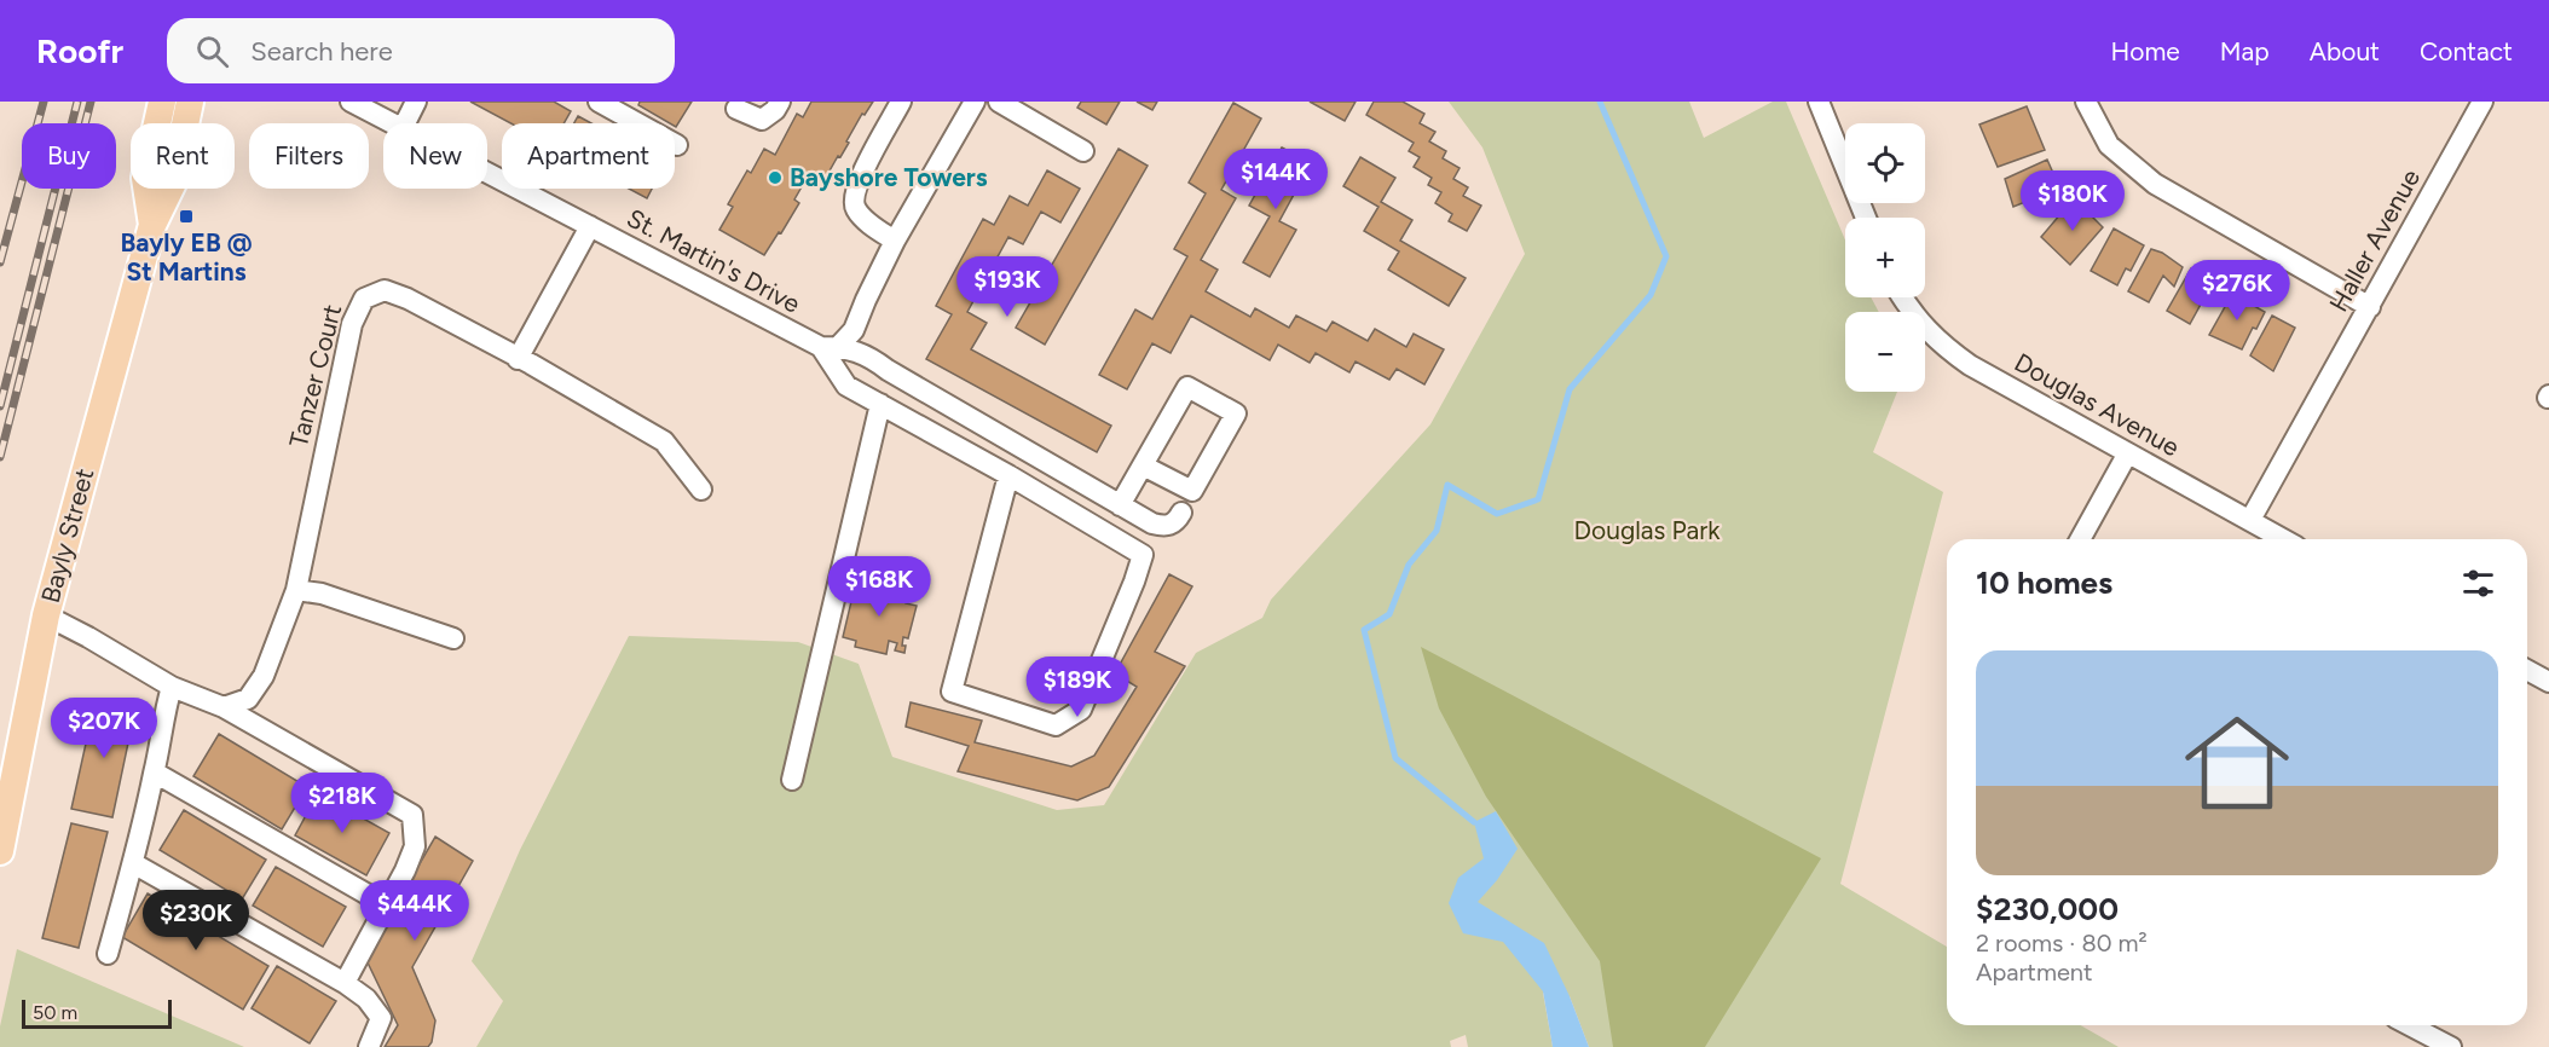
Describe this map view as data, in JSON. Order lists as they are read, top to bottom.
{
  "streets": {
    "main road": ["Bayly Street"],
    "street": [
      "Haller Avenue",
      "St. Martin's Drive",
      "Tanzer Court",
      "Douglas Avenue"
    ]
  },
  "crossings": [
    ["Haller Avenue", "Douglas Avenue"]
  ],
  "parks": ["Douglas Park"],
  "places": {
    "other": ["Bayshore Towers"],
    "transit": ["Bayly EB @ St Martins"]
  },
  "scale_bar": "50 m",
  "page": {
    "header": "Roofr",
    "search": "Search here",
    "nav": [
      "Home",
      "Map",
      "About",
      "Contact"
    ],
    "map_buttons": ["+", "−"],
    "chip": [
      "Buy",
      "Rent",
      "Filters",
      "New",
      "Apartment"
    ],
    "price": [
      "$144K",
      "$180K",
      "$193K",
      "$276K",
      "$168K",
      "$189K",
      "$207K",
      "$218K",
      "$444K",
      "$230K"
    ],
    "heading": "10 homes",
    "list": [
      {
        "name": "$230,000",
        "note": "2 rooms · 80 m² · Apartment"
      }
    ],
    "scale": "50 m"
  }
}
